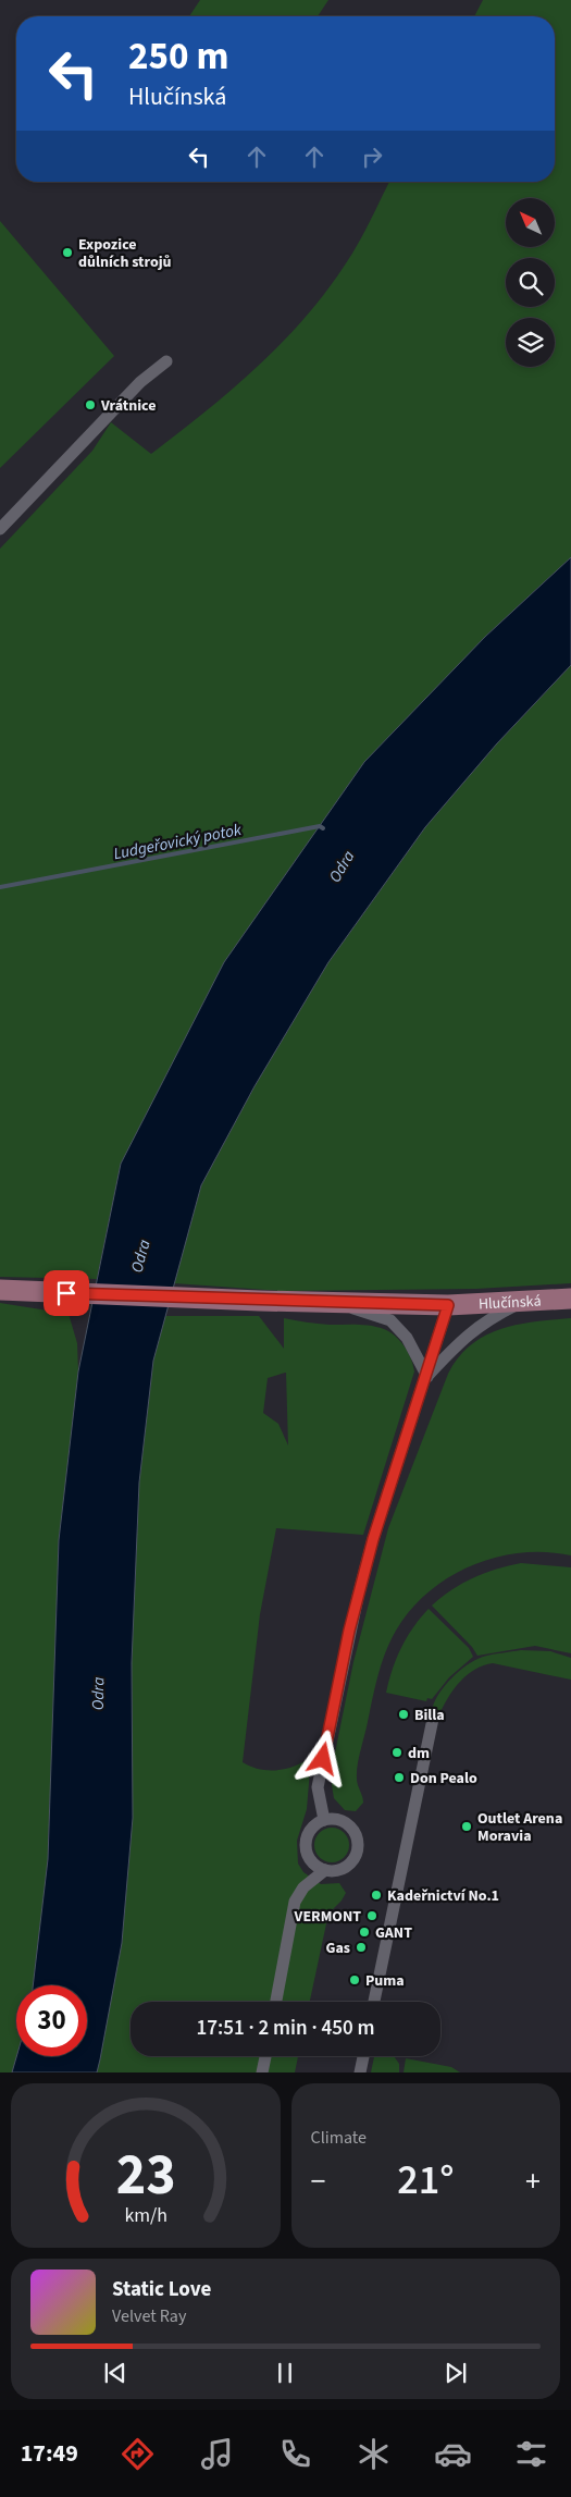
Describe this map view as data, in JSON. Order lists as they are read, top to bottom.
{
  "streets": {
    "main road": ["Hlučínská"]
  },
  "water": ["Ludgeřovický potok", "Odra"],
  "places": [
    "Expozice důlních strojů",
    "Vrátnice",
    "Billa",
    "dm",
    "Don Pealo",
    "Outlet Arena Moravia",
    "Kadeřnictví No.1",
    "VERMONT",
    "GANT",
    "Gas",
    "Puma"
  ],
  "north": "top left",
  "page": {
    "turn": ["250 m", "Hlučínská"],
    "limit": "30",
    "trip": "17:51 · 2 min · 450 m",
    "tile": "Climate",
    "heat": ["−", "21°", "+"],
    "song": ["Static Love", "Velvet Ray"],
    "tabs": "17:49",
    "gauge": ["23", "km/h"]
  }
}
